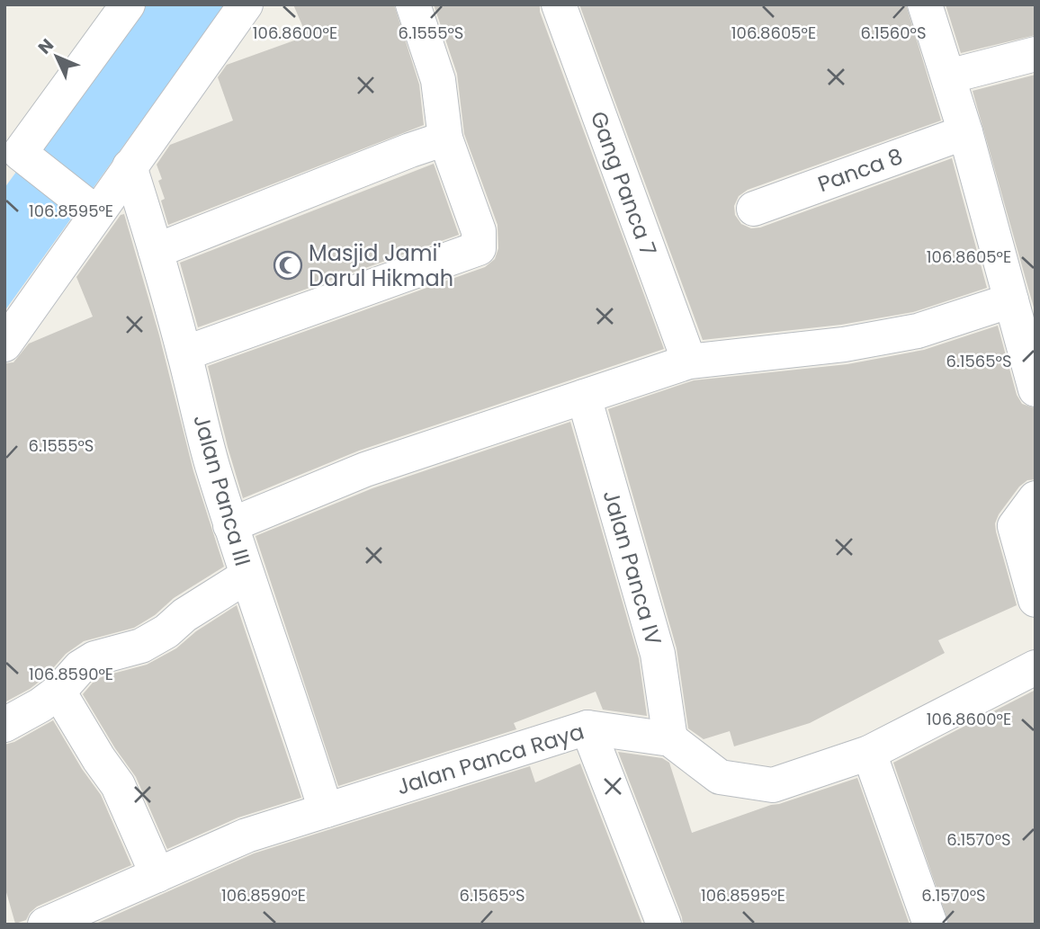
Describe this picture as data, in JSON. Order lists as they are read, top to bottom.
{
  "streets": {
    "street": [
      "Panca 8",
      "Gang Panca 7",
      "Jalan Panca III",
      "Jalan Panca IV",
      "Jalan Panca Raya"
    ]
  },
  "crossings": [
    ["Jalan Panca III", "Jalan Panca Raya"],
    ["Jalan Panca IV", "Jalan Panca Raya"]
  ],
  "places": {
    "mosque": ["Masjid Jami' Darul Hikmah"]
  },
  "north": "top left",
  "coordinates": [
    "106.8600°E",
    "106.8605°E",
    "6.1555°S",
    "6.1560°S",
    "106.8595°E",
    "6.1565°S",
    "106.8590°E",
    "6.1570°S"
  ]
}
